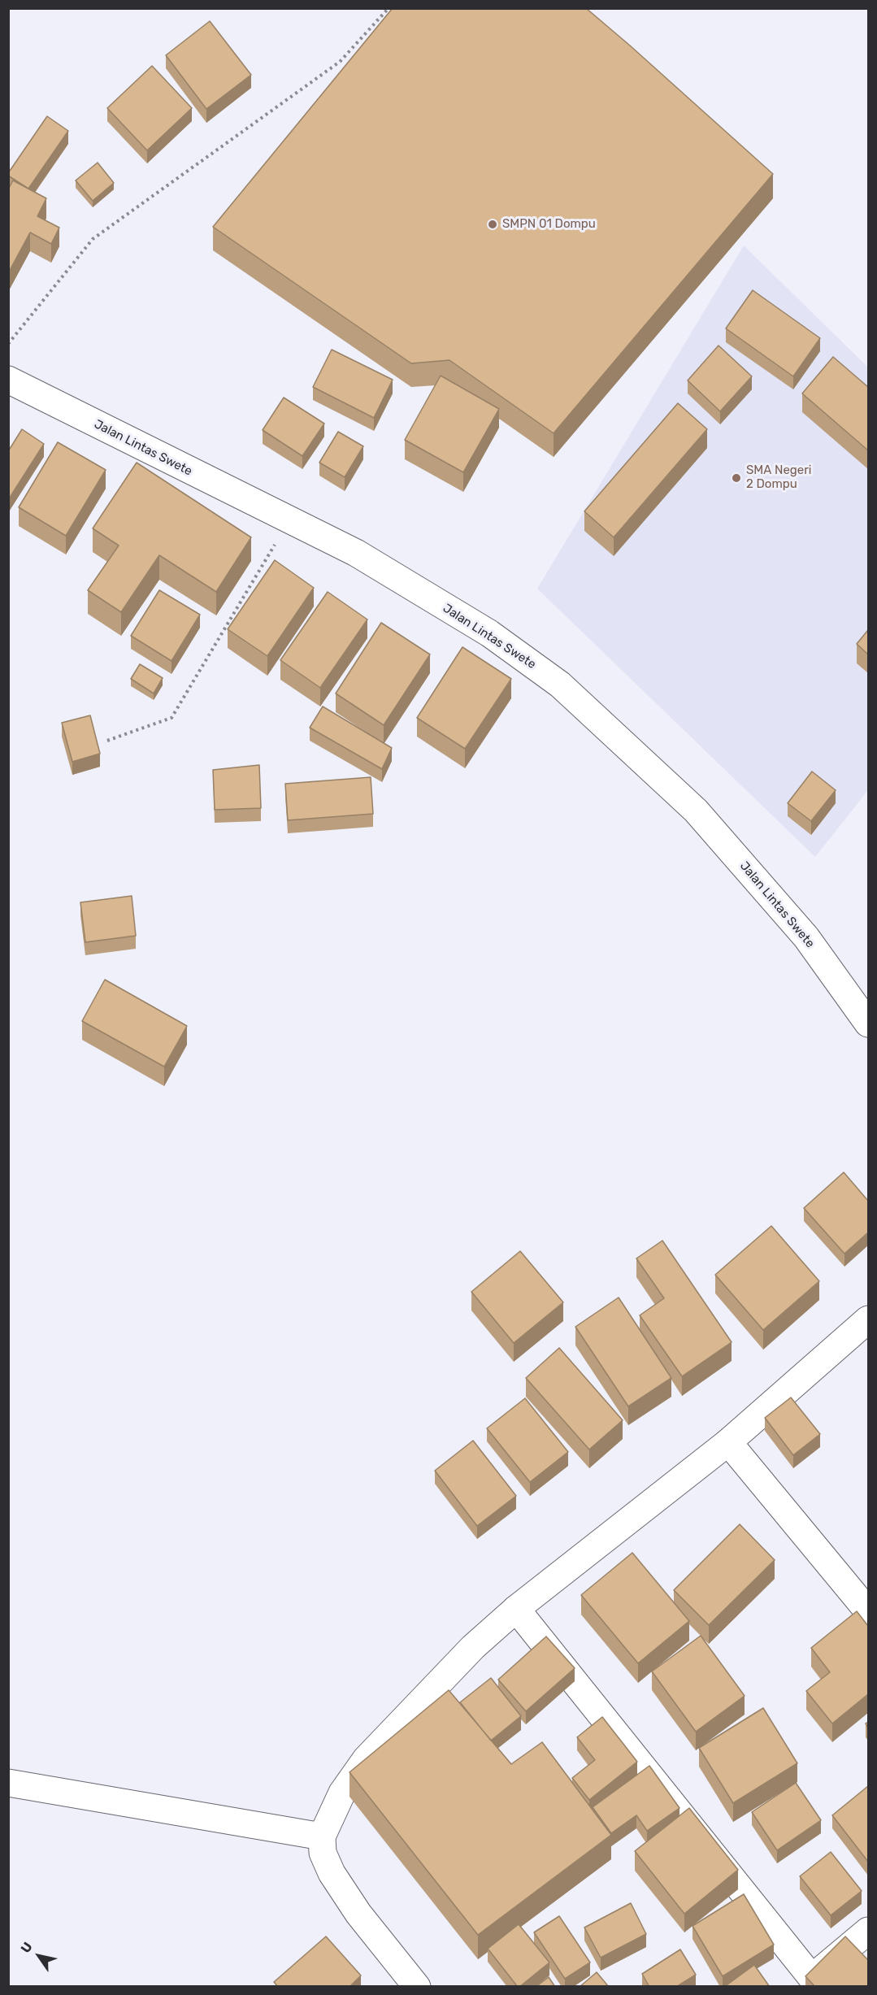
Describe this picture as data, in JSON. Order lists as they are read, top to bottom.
{
  "streets": {
    "main road": ["Jalan Lintas Swete"]
  },
  "places": ["SMPN 01 Dompu", "SMA Negeri 2 Dompu"],
  "north": "top left"
}
